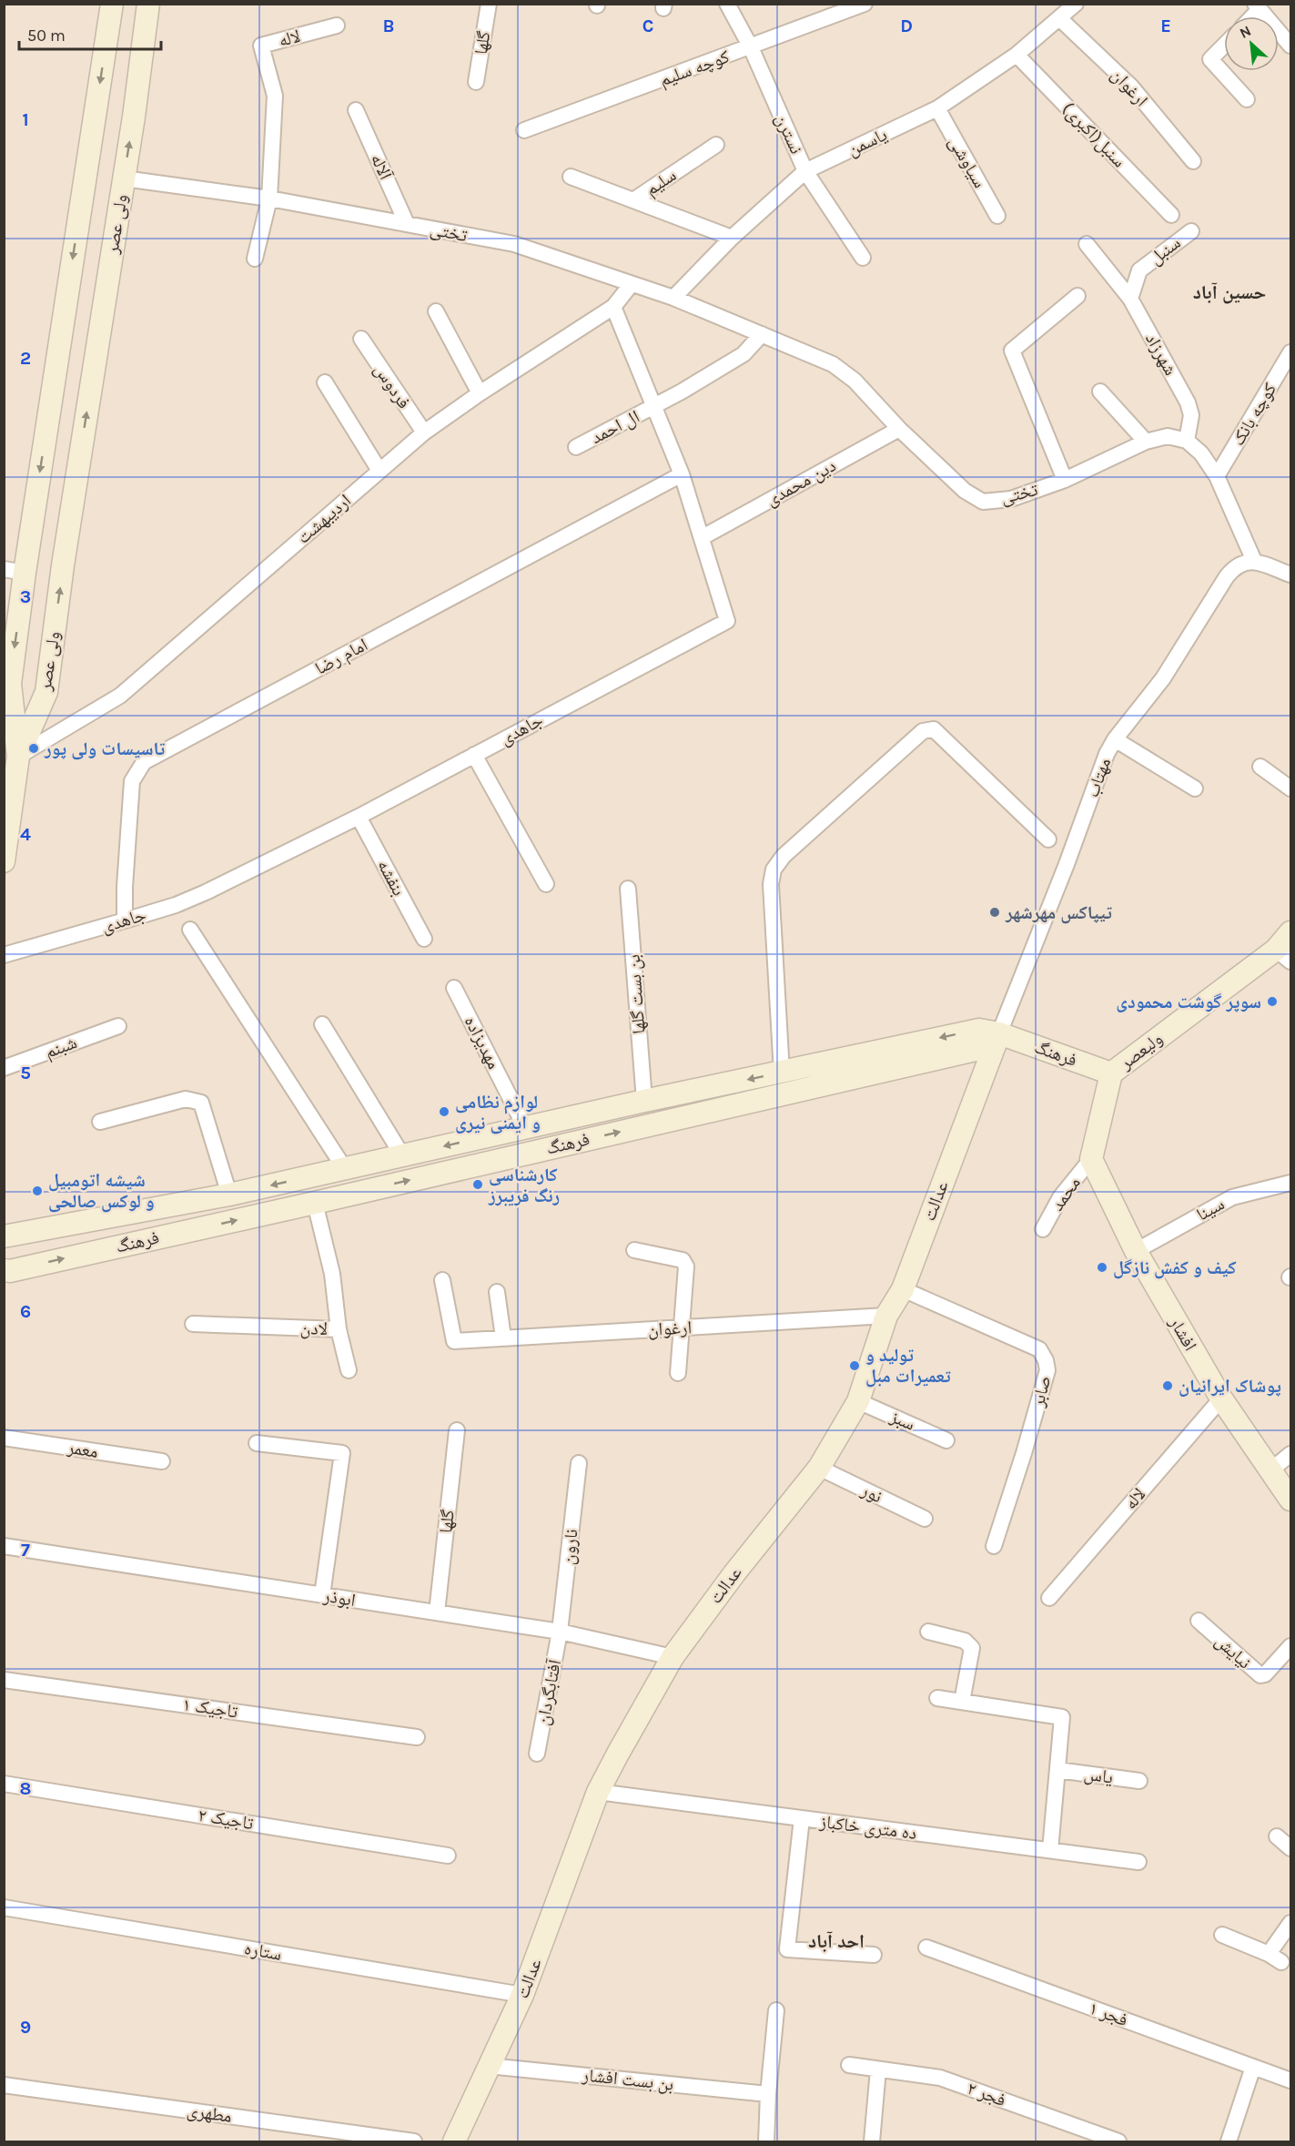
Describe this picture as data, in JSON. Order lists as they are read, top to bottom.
{
  "streets": {
    "street": [
      "لاله",
      "گلها",
      "کوچه سلیم",
      "ارغوان",
      "نسترن",
      "سنبل(اکبری)",
      "یاسمن",
      "سیاوشی",
      "آلاله",
      "سلیم",
      "ولی عصر",
      "تختی",
      "سنبل",
      "شهرزاد",
      "فردوس",
      "کوچه بانک",
      "ال احمد",
      "دین محمدی",
      "اردیبهشت",
      "امام رضا",
      "جاهدی",
      "مهتاب",
      "بنفشه",
      "بن بست گلها",
      "مهدیزاده",
      "شبنم",
      "ولیعصر",
      "فرهنگ",
      "محمد",
      "عدالت",
      "سینا",
      "لادن",
      "افشار",
      "صابر",
      "سبز",
      "معمر",
      "نور",
      "نارون",
      "ابوذر",
      "نیایش",
      "آفتابگردان",
      "تاجیک ۱",
      "یاس",
      "تاجیک ۲",
      "ده متری خاکباز",
      "ستاره",
      "فجر ۱",
      "بن بست افشار",
      "فجر ۲",
      "مطهری"
    ]
  },
  "crossings": [
    ["لاله", "تختی"],
    ["لاله", "افشار"],
    ["گلها", "ابوذر"],
    ["کوچه سلیم", "نسترن"],
    ["ارغوان", "یاسمن"],
    ["ارغوان", "عدالت"],
    ["نسترن", "یاسمن"],
    ["سنبل(اکبری)", "یاسمن"],
    ["یاسمن", "سیاوشی"],
    ["یاسمن", "تختی"],
    ["آلاله", "تختی"],
    ["ولی عصر", "تختی"],
    ["ولی عصر", "اردیبهشت"],
    ["تختی", "شهرزاد"],
    ["تختی", "دین محمدی"],
    ["تختی", "اردیبهشت"],
    ["سنبل", "شهرزاد"],
    ["فردوس", "اردیبهشت"],
    ["ال احمد", "جاهدی"],
    ["دین محمدی", "جاهدی"],
    ["اردیبهشت", "جاهدی"],
    ["امام رضا", "جاهدی"],
    ["جاهدی", "بنفشه"],
    ["مهتاب", "فرهنگ"],
    ["مهتاب", "عدالت"],
    ["بن بست گلها", "فرهنگ"],
    ["مهدیزاده", "فرهنگ"],
    ["ولیعصر", "فرهنگ"],
    ["ولیعصر", "محمد"],
    ["ولیعصر", "افشار"],
    ["فرهنگ", "عدالت"],
    ["فرهنگ", "لادن"],
    ["محمد", "افشار"],
    ["عدالت", "صابر"],
    ["عدالت", "سبز"],
    ["عدالت", "نور"],
    ["عدالت", "ابوذر"],
    ["عدالت", "ده متری خاکباز"],
    ["عدالت", "ستاره"],
    ["عدالت", "بن بست افشار"],
    ["سینا", "افشار"],
    ["نارون", "ابوذر"],
    ["نارون", "آفتابگردان"],
    ["ابوذر", "آفتابگردان"]
  ],
  "districts": ["حسین آباد", "احد آباد"],
  "places": [
    "تاسیسات ولی پور",
    "تیپاکس مهرشهر",
    "سوپر گوشت محمودی",
    "لوازم نظامی و ایمنی نیری",
    "کارشناسی رنگ فریبرز",
    "شیشه اتومبیل و لوکس صالحی",
    "کیف و کفش نازگل",
    "تولید و تعمیرات مبل",
    "پوشاک ایرانیان"
  ],
  "scale_bar": "50 m",
  "north": "top left",
  "grid": {
    "columns": [
      "B",
      "C",
      "D",
      "E"
    ],
    "rows": [
      "1",
      "2",
      "3",
      "4",
      "5",
      "6",
      "7",
      "8",
      "9"
    ]
  }
}
